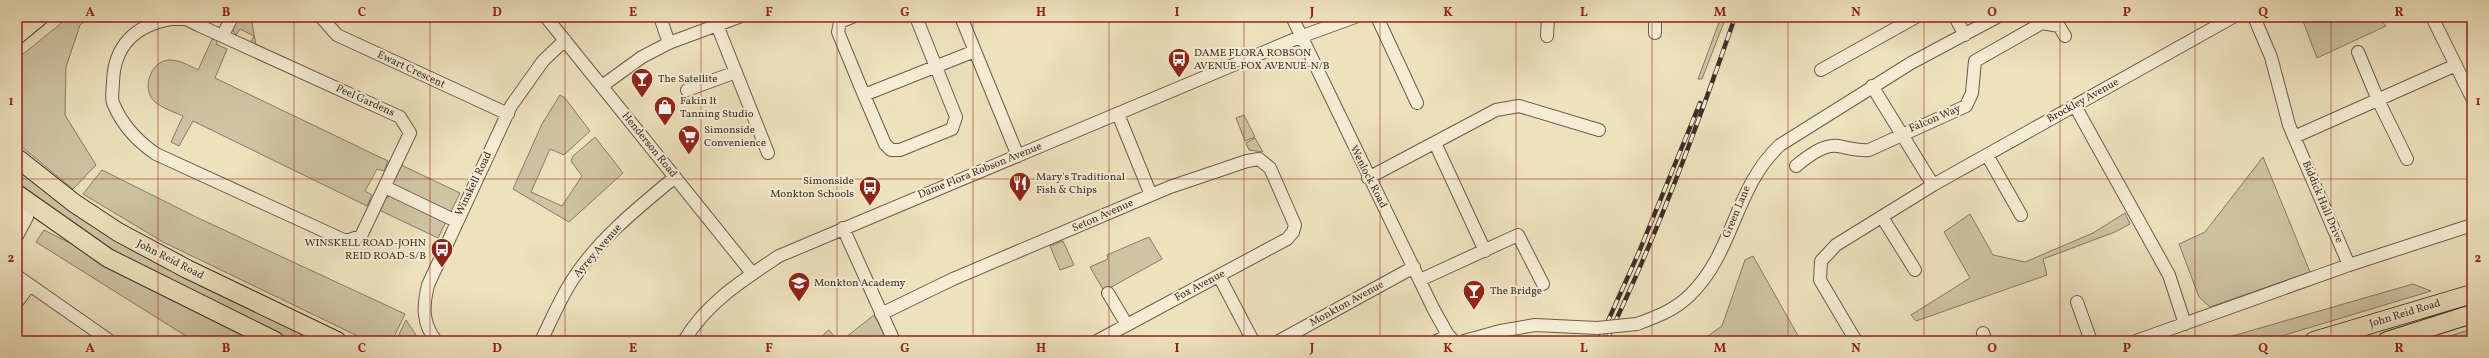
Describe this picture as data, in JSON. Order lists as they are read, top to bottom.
{
  "streets": {
    "highway": ["John Reid Road"],
    "street": [
      "Ewart Crescent",
      "Peel Gardens",
      "Brockley Avenue",
      "Falcon Way",
      "Henderson Road",
      "Dame Flora Robson Avenue",
      "Wenlock Road",
      "Winskell Road",
      "Biddick Hall Drive",
      "Green Lane",
      "Seton Avenue",
      "Ayrey Avenue",
      "Fox Avenue",
      "Monkton Avenue"
    ]
  },
  "crossings": [
    ["Ewart Crescent", "Winskell Road"],
    ["Henderson Road", "Dame Flora Robson Avenue"],
    ["Henderson Road", "Winskell Road"],
    ["Henderson Road", "Ayrey Avenue"],
    ["Dame Flora Robson Avenue", "Wenlock Road"],
    ["Wenlock Road", "Monkton Avenue"],
    ["Seton Avenue", "Fox Avenue"]
  ],
  "places": {
    "bus stop": ["DAME FLORA ROBSON AVENUE-FOX AVENUE-N/B", "Simonside Monkton Schools", "WINSKELL ROAD-JOHN REID ROAD-S/B"],
    "bar": ["The Satellite", "The Bridge"],
    "shop": ["Fakin It Tanning Studio"],
    "supermarket": ["Simonside Convenience"],
    "restaurant": ["Mary's Traditional Fish & Chips"],
    "school or university": ["Monkton Academy"]
  },
  "grid": {
    "columns": [
      "A",
      "B",
      "C",
      "D",
      "E",
      "F",
      "G",
      "H",
      "I",
      "J",
      "K",
      "L",
      "M",
      "N",
      "O",
      "P",
      "Q",
      "R"
    ],
    "rows": ["1", "2"]
  }
}
